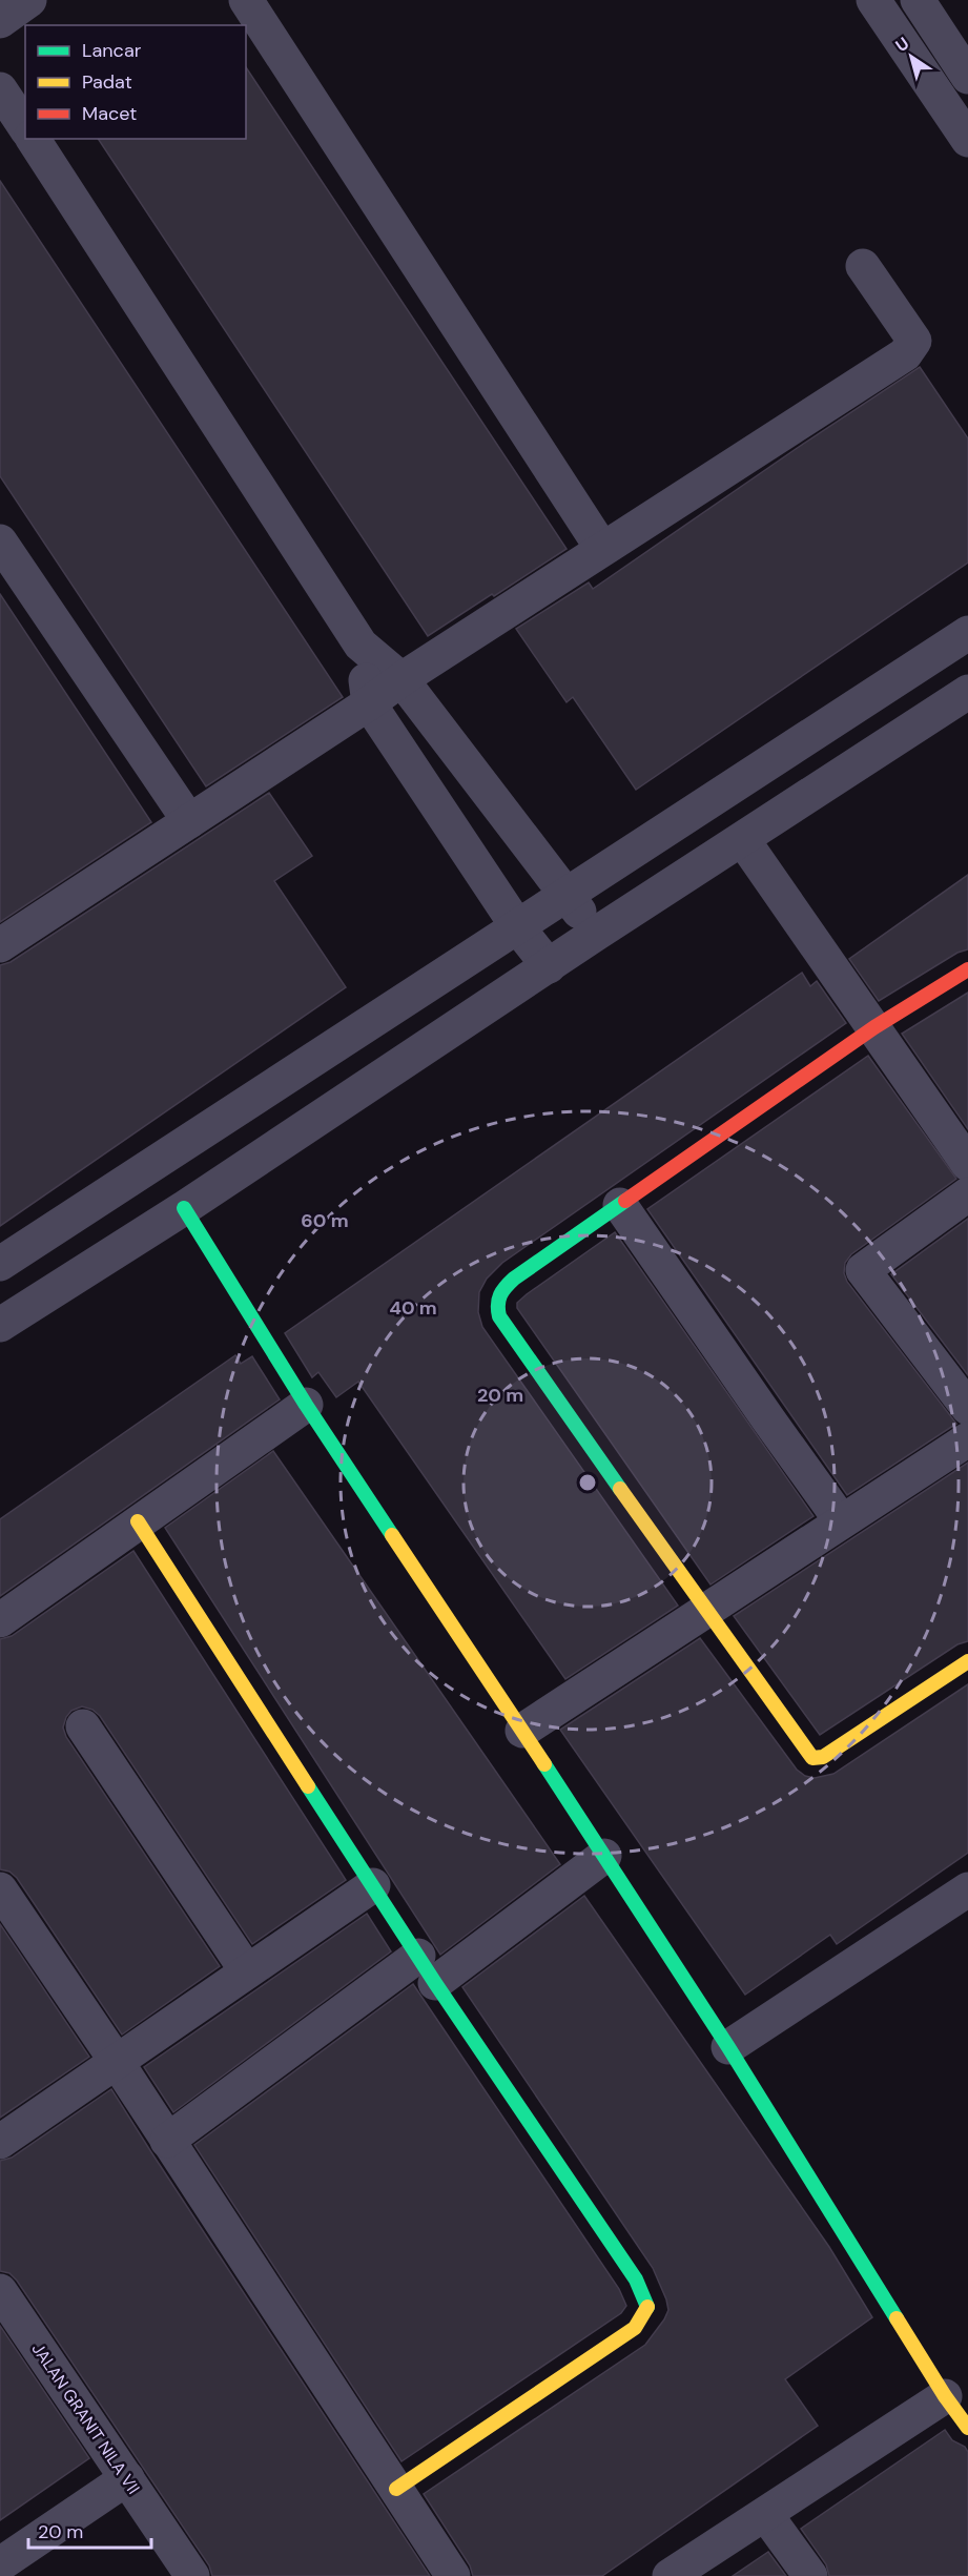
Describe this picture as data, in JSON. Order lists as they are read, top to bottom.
{
  "streets": {
    "street": ["JALAN GRANIT NILA VII"]
  },
  "legend": ["Lancar", "Padat", "Macet"],
  "scale_bar": "20 m",
  "north": "top left",
  "rings": ["60 m", "40 m", "20 m"]
}
